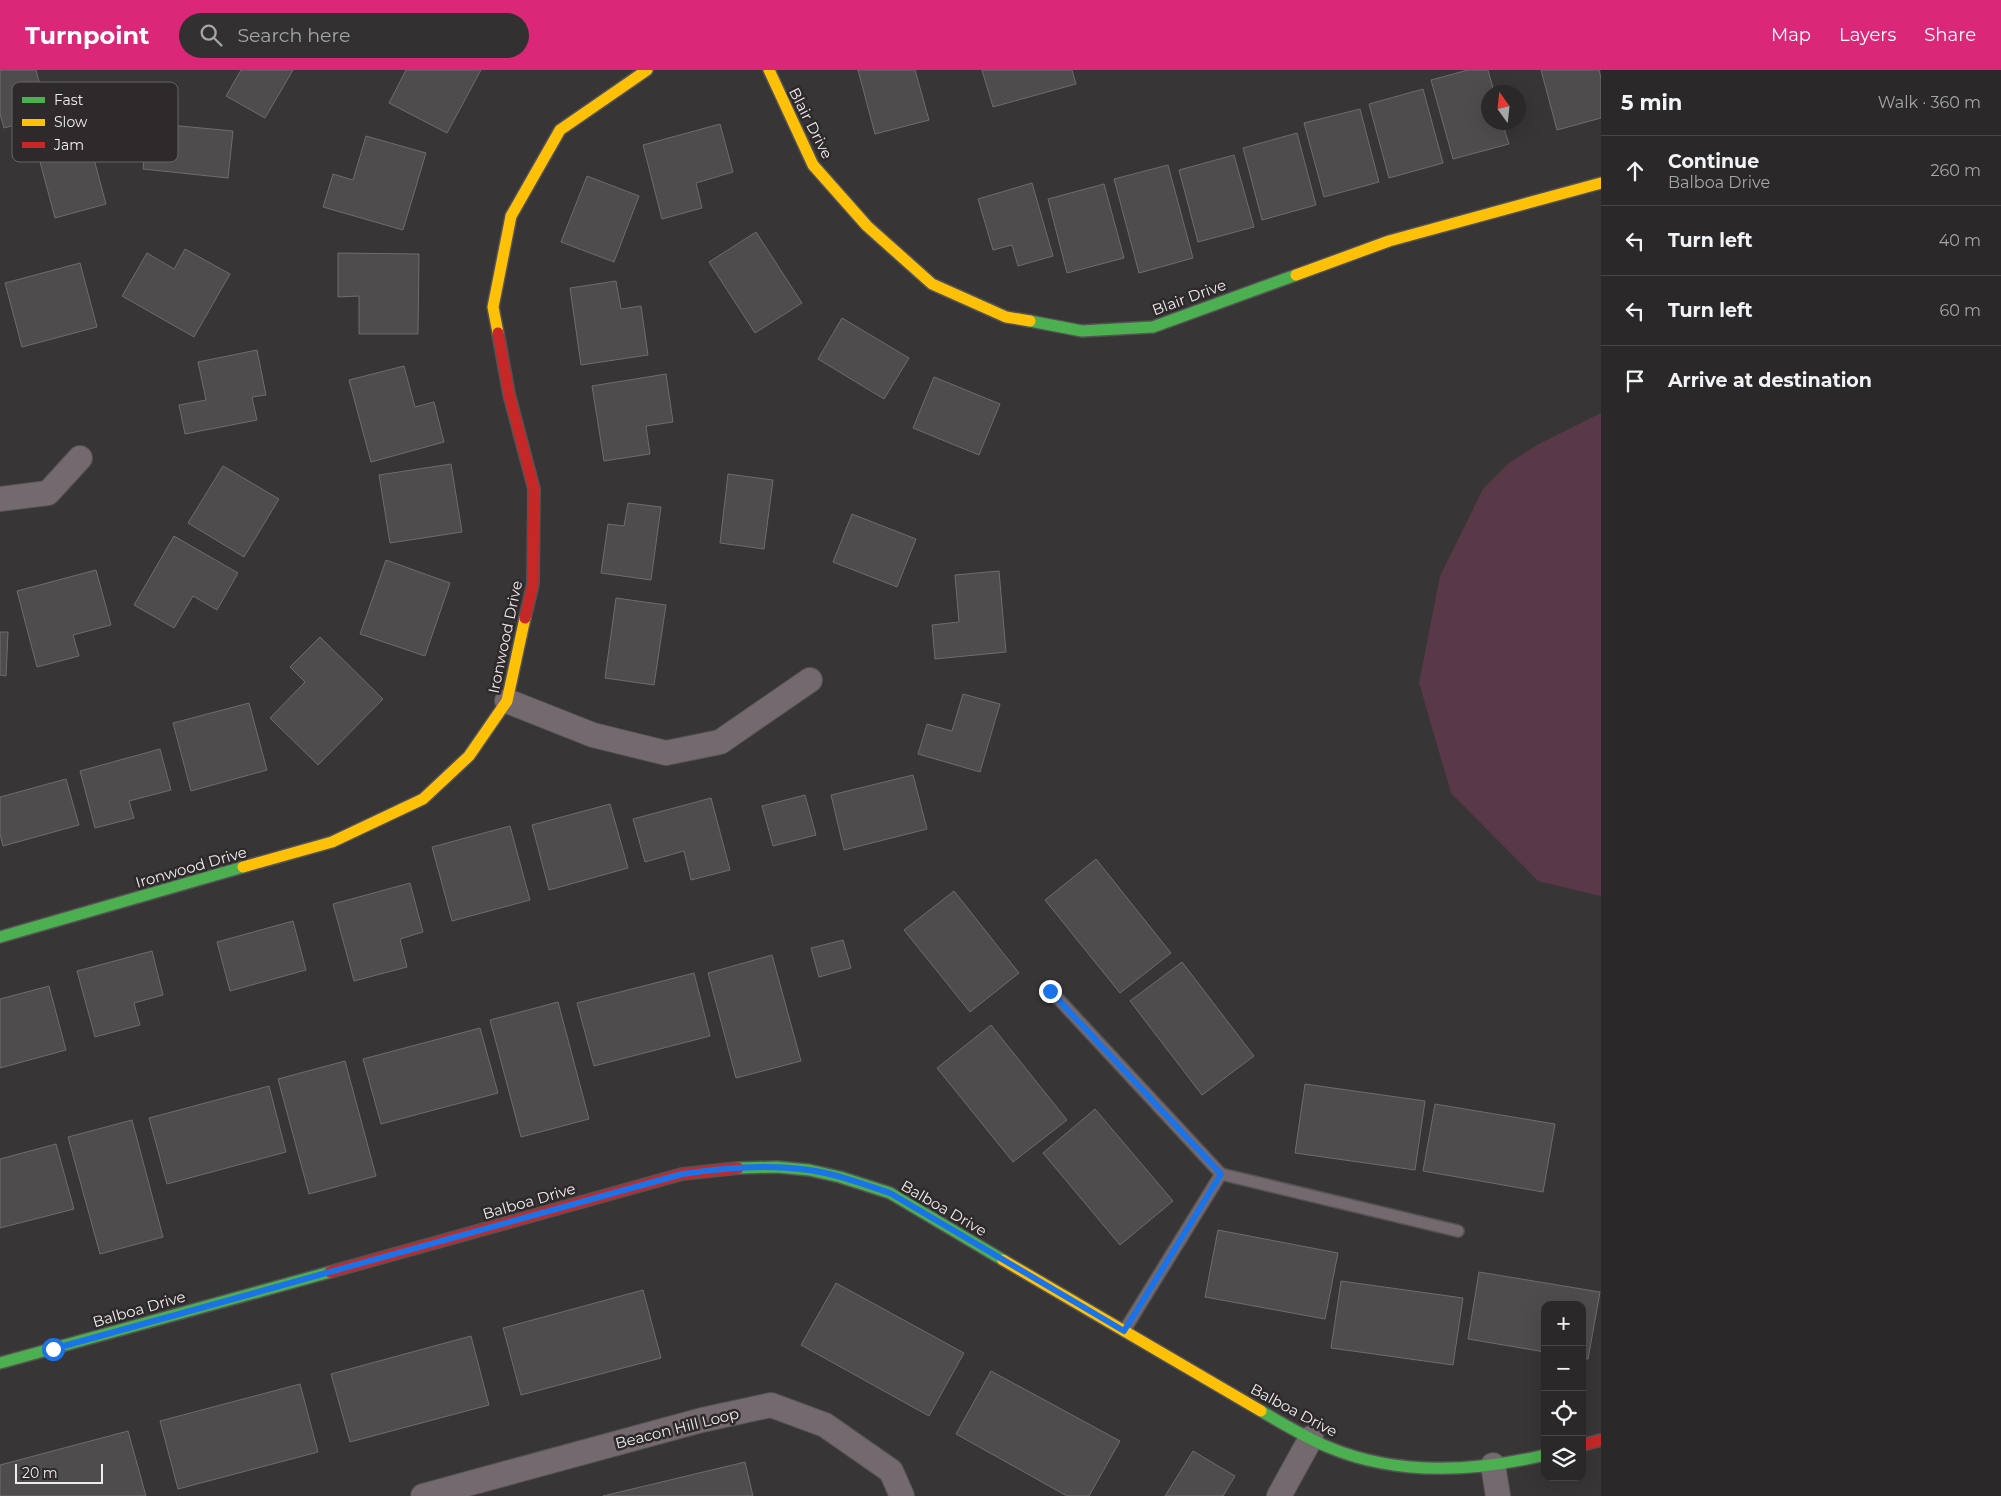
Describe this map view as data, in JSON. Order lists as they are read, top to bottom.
{
  "streets": {
    "street": [
      "Blair Drive",
      "Ironwood Drive",
      "Balboa Drive",
      "Beacon Hill Loop"
    ]
  },
  "legend": ["Fast", "Slow", "Jam"],
  "scale_bar": "20 m",
  "north": "top",
  "page": {
    "header": "Turnpoint",
    "search": "Search here",
    "nav": ["Map", "Layers", "Share"],
    "heading": ["5 min", "Walk · 360 m"],
    "list": [
      ["Continue", "Balboa Drive", "260 m"],
      ["Turn left", "40 m"],
      ["Turn left", "60 m"],
      "Arrive at destination"
    ],
    "map_buttons": ["+", "−"],
    "scale": "20 m"
  }
}
